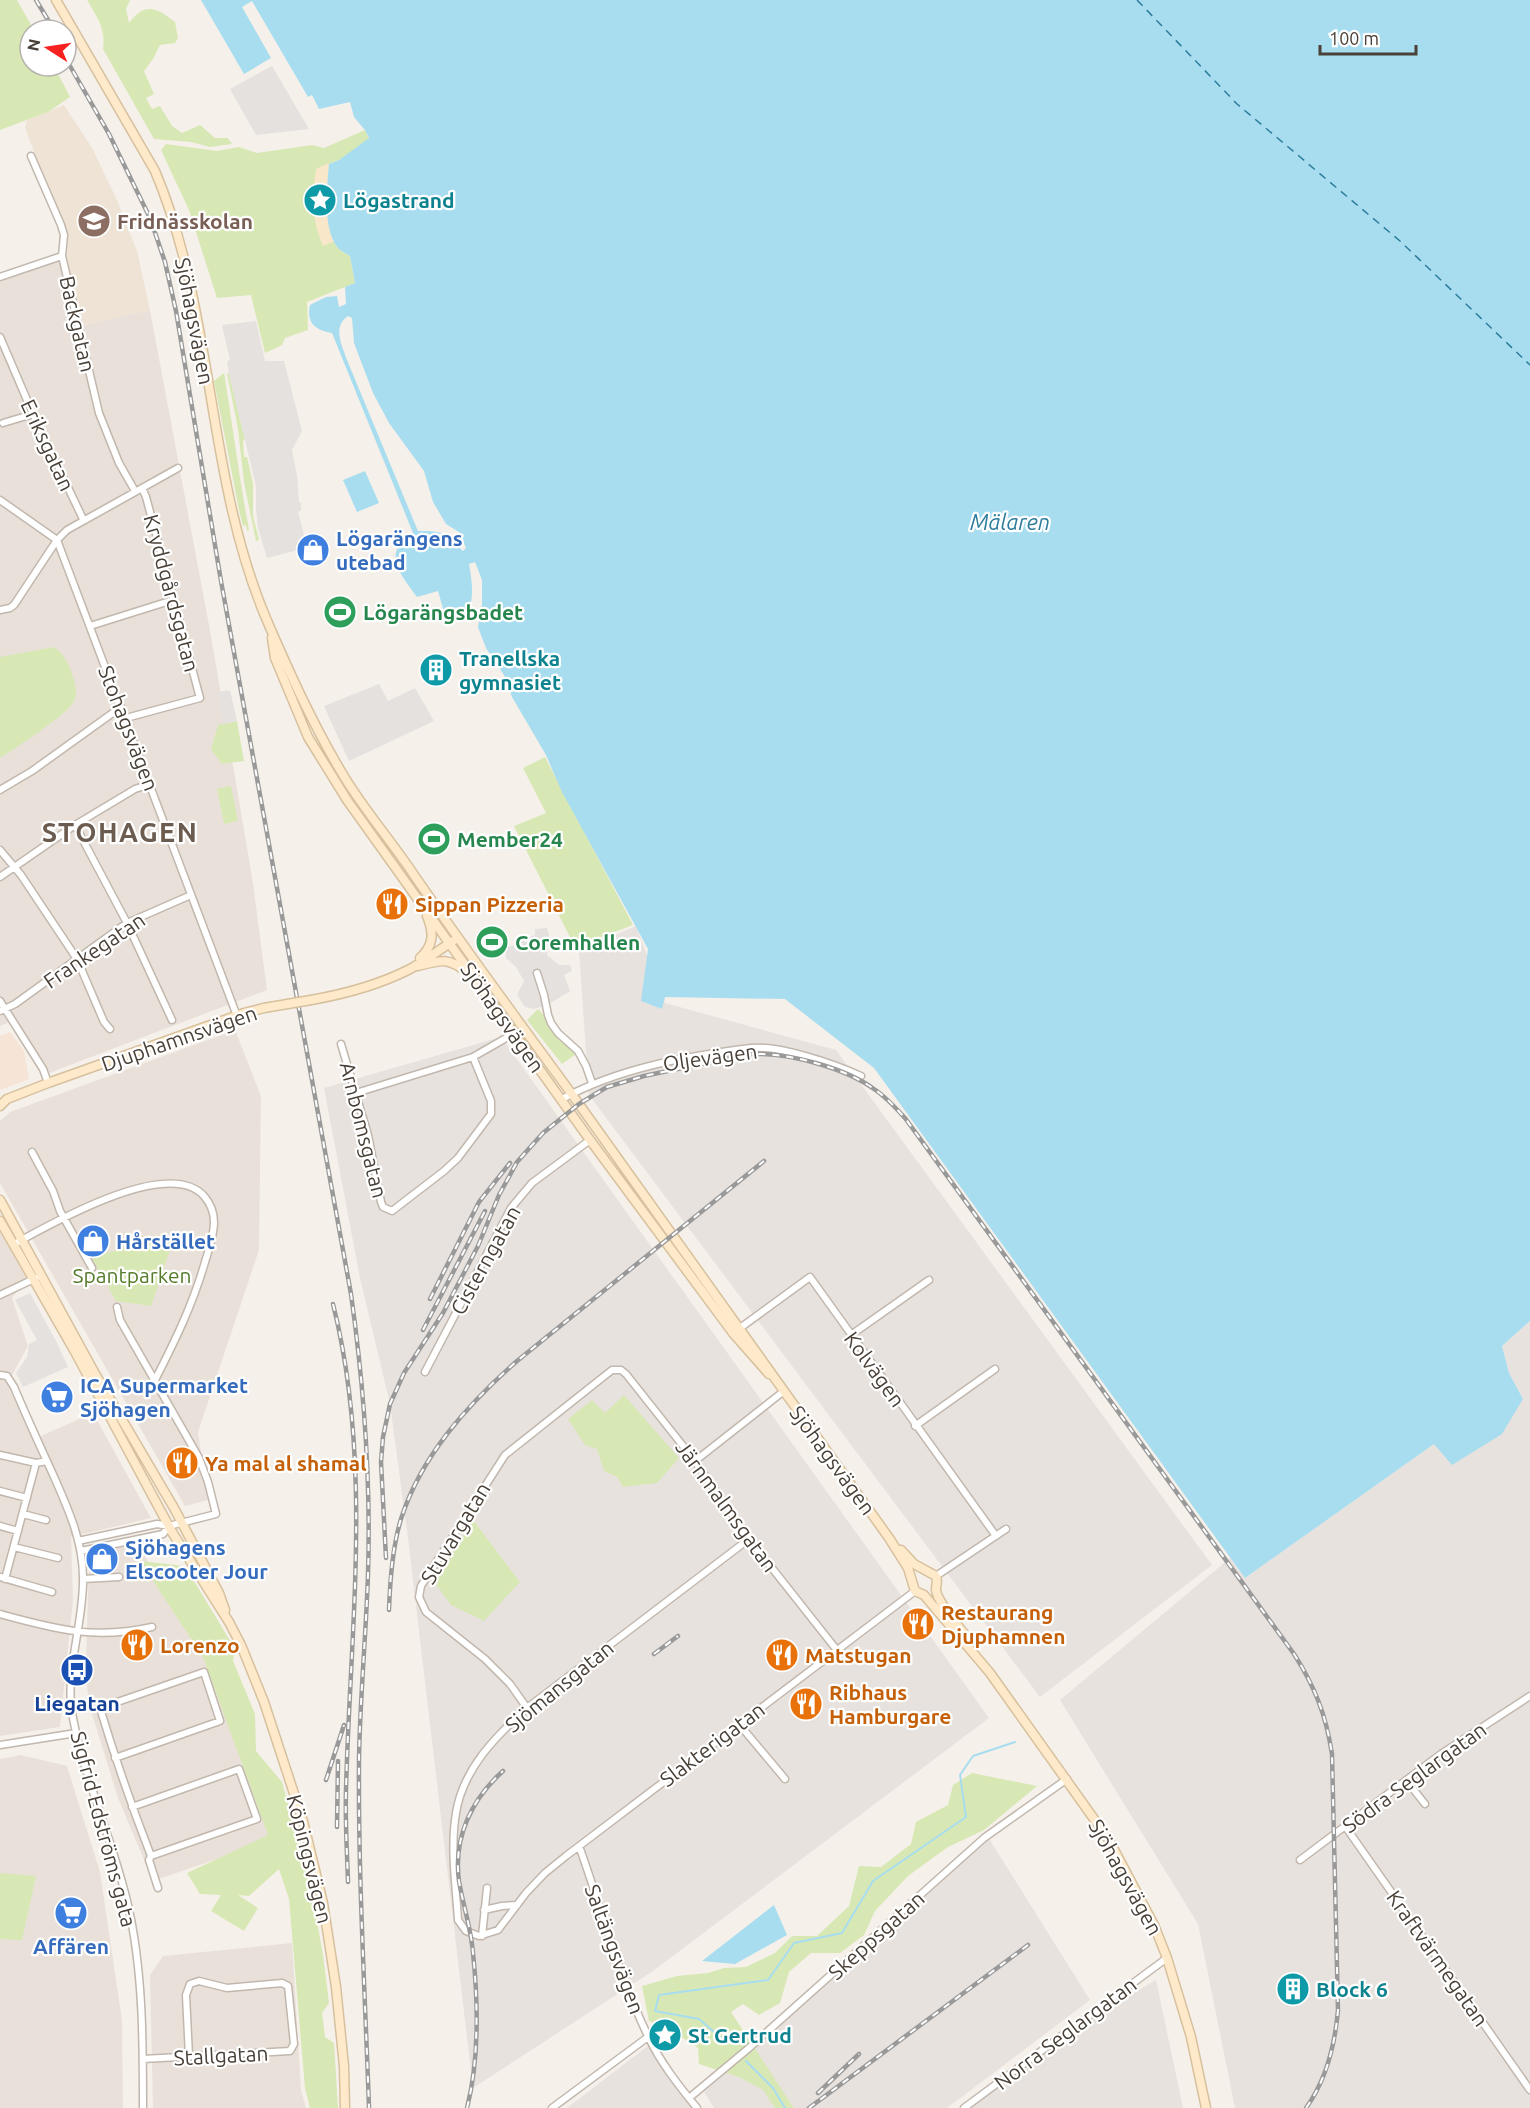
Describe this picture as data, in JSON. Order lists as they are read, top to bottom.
{
  "streets": {
    "main road": ["Sjöhagsvägen", "Djuphamnsvägen", "Köpingsvägen"],
    "street": [
      "Backgatan",
      "Eriksgatan",
      "Kryddgårdsgatan",
      "Stohagsvägen",
      "Frankegatan",
      "Oljevägen",
      "Arnbomsgatan",
      "Cisterngatan",
      "Kolvägen",
      "Järnmalmsgatan",
      "Stuvargatan",
      "Sjömansgatan",
      "Slakterigatan",
      "Södra Seglargatan",
      "Sigfrid Edströms gata",
      "Skeppsgatan",
      "Saltängsvägen",
      "Kraftvärmegatan",
      "Norra Seglargatan",
      "Stallgatan"
    ]
  },
  "crossings": [
    ["Sjöhagsvägen", "Djuphamnsvägen"],
    ["Sjöhagsvägen", "Oljevägen"],
    ["Sjöhagsvägen", "Cisterngatan"],
    ["Sjöhagsvägen", "Kolvägen"],
    ["Sjöhagsvägen", "Slakterigatan"],
    ["Sjöhagsvägen", "Skeppsgatan"],
    ["Sjöhagsvägen", "Norra Seglargatan"],
    ["Backgatan", "Kryddgårdsgatan"],
    ["Kryddgårdsgatan", "Stohagsvägen"],
    ["Stohagsvägen", "Frankegatan"],
    ["Stohagsvägen", "Djuphamnsvägen"],
    ["Järnmalmsgatan", "Stuvargatan"],
    ["Järnmalmsgatan", "Sjömansgatan"],
    ["Järnmalmsgatan", "Slakterigatan"],
    ["Stuvargatan", "Sjömansgatan"],
    ["Sjömansgatan", "Slakterigatan"],
    ["Slakterigatan", "Saltängsvägen"],
    ["Södra Seglargatan", "Kraftvärmegatan"],
    ["Sigfrid Edströms gata", "Stallgatan"],
    ["Skeppsgatan", "Saltängsvägen"]
  ],
  "districts": ["STOHAGEN"],
  "water": ["Mälaren"],
  "parks": ["Spantparken"],
  "places": {
    "place": ["Lögastrand", "St Gertrud"],
    "school or university": ["Fridnässkolan"],
    "shop": ["Lögarängens utebad", "Hårstället", "Sjöhagens Elscooter Jour"],
    "sports": ["Lögarängsbadet", "Member24", "Coremhallen"],
    "building": ["Tranellska gymnasiet", "Block 6"],
    "restaurant": [
      "Sippan Pizzeria",
      "Ya mal al shamal",
      "Restaurang Djuphamnen",
      "Lorenzo",
      "Matstugan",
      "Ribhaus Hamburgare"
    ],
    "supermarket": ["ICA Supermarket Sjöhagen", "Affären"],
    "bus stop": ["Liegatan"]
  },
  "scale_bar": "100 m",
  "north": "left"
}
